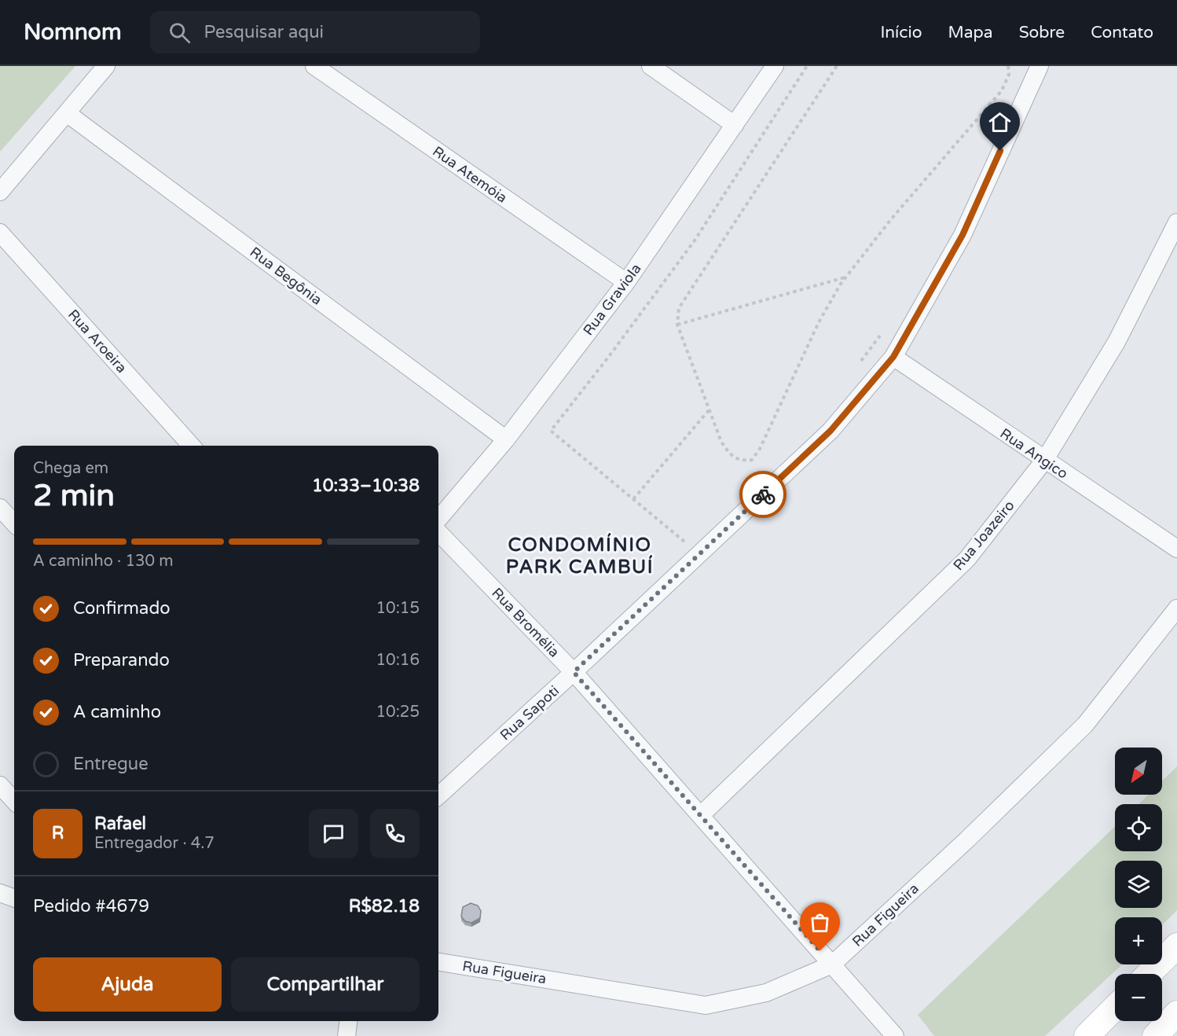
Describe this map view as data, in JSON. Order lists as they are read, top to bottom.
{
  "streets": {
    "street": [
      "Rua Atemóia",
      "Rua Begônia",
      "Rua Graviola",
      "Rua Aroeira",
      "Rua Angico",
      "Rua Joazeiro",
      "Rua Bromélia",
      "Rua Sapoti",
      "Rua Figueira"
    ]
  },
  "crossings": [
    ["Rua Atemóia", "Rua Graviola"],
    ["Rua Begônia", "Rua Graviola"],
    ["Rua Angico", "Rua Joazeiro"],
    ["Rua Angico", "Rua Sapoti"],
    ["Rua Joazeiro", "Rua Bromélia"],
    ["Rua Bromélia", "Rua Sapoti"],
    ["Rua Bromélia", "Rua Figueira"]
  ],
  "districts": ["CONDOMÍNIO PARK CAMBUÍ"],
  "north": "bottom left",
  "page": {
    "header": "Nomnom",
    "search": "Pesquisar aqui",
    "nav": [
      "Início",
      "Mapa",
      "Sobre",
      "Contato"
    ],
    "heading": ["2 min", "Chega em", "10:33–10:38"],
    "panel": [
      "Rafael",
      "Entregador · 4.7",
      "Pedido #4679",
      "R$82.18"
    ],
    "bar": "A caminho · 130 m",
    "list": [
      ["Confirmado", "10:15"],
      ["Preparando", "10:16"],
      ["A caminho", "10:25"],
      "Entregue"
    ],
    "map_buttons": ["+", "−"],
    "round": "R",
    "buttons": ["Ajuda", "Compartilhar"]
  }
}
